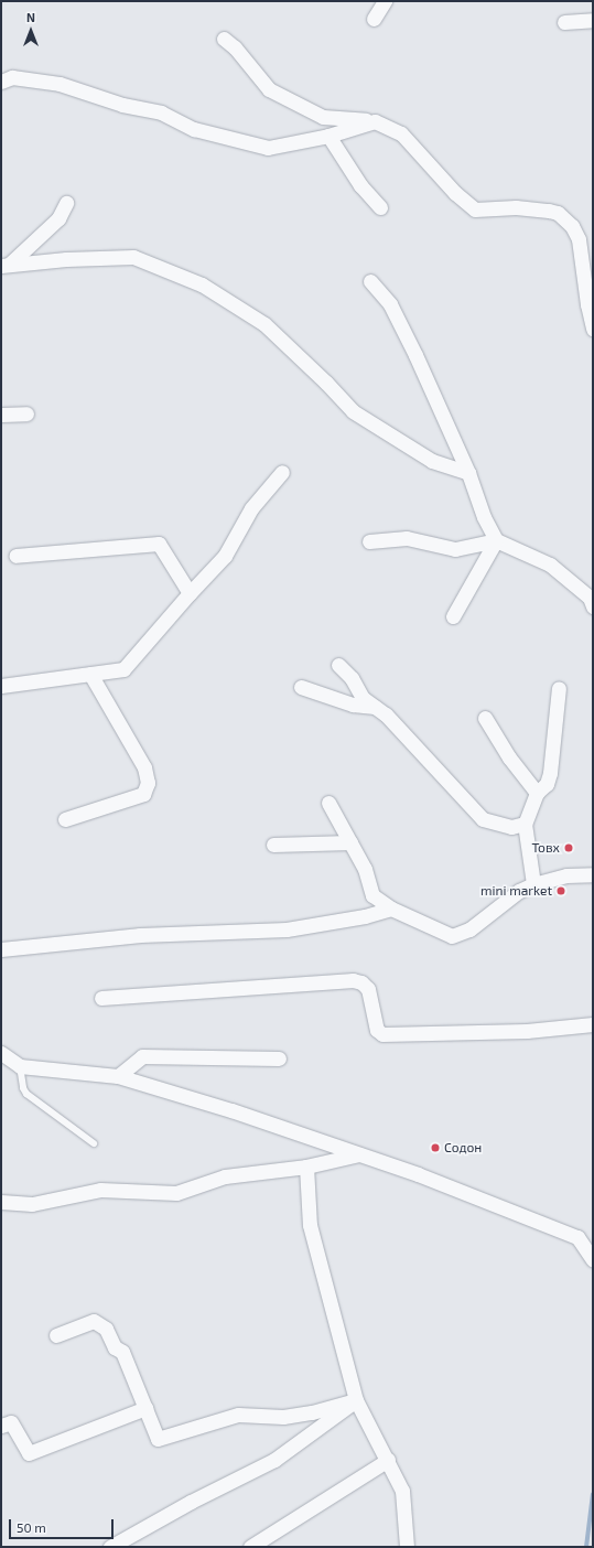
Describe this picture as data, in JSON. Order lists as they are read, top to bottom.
{
  "places": ["Товх", "mini market", "Содон"],
  "scale_bar": "50 m",
  "north": "top"
}
